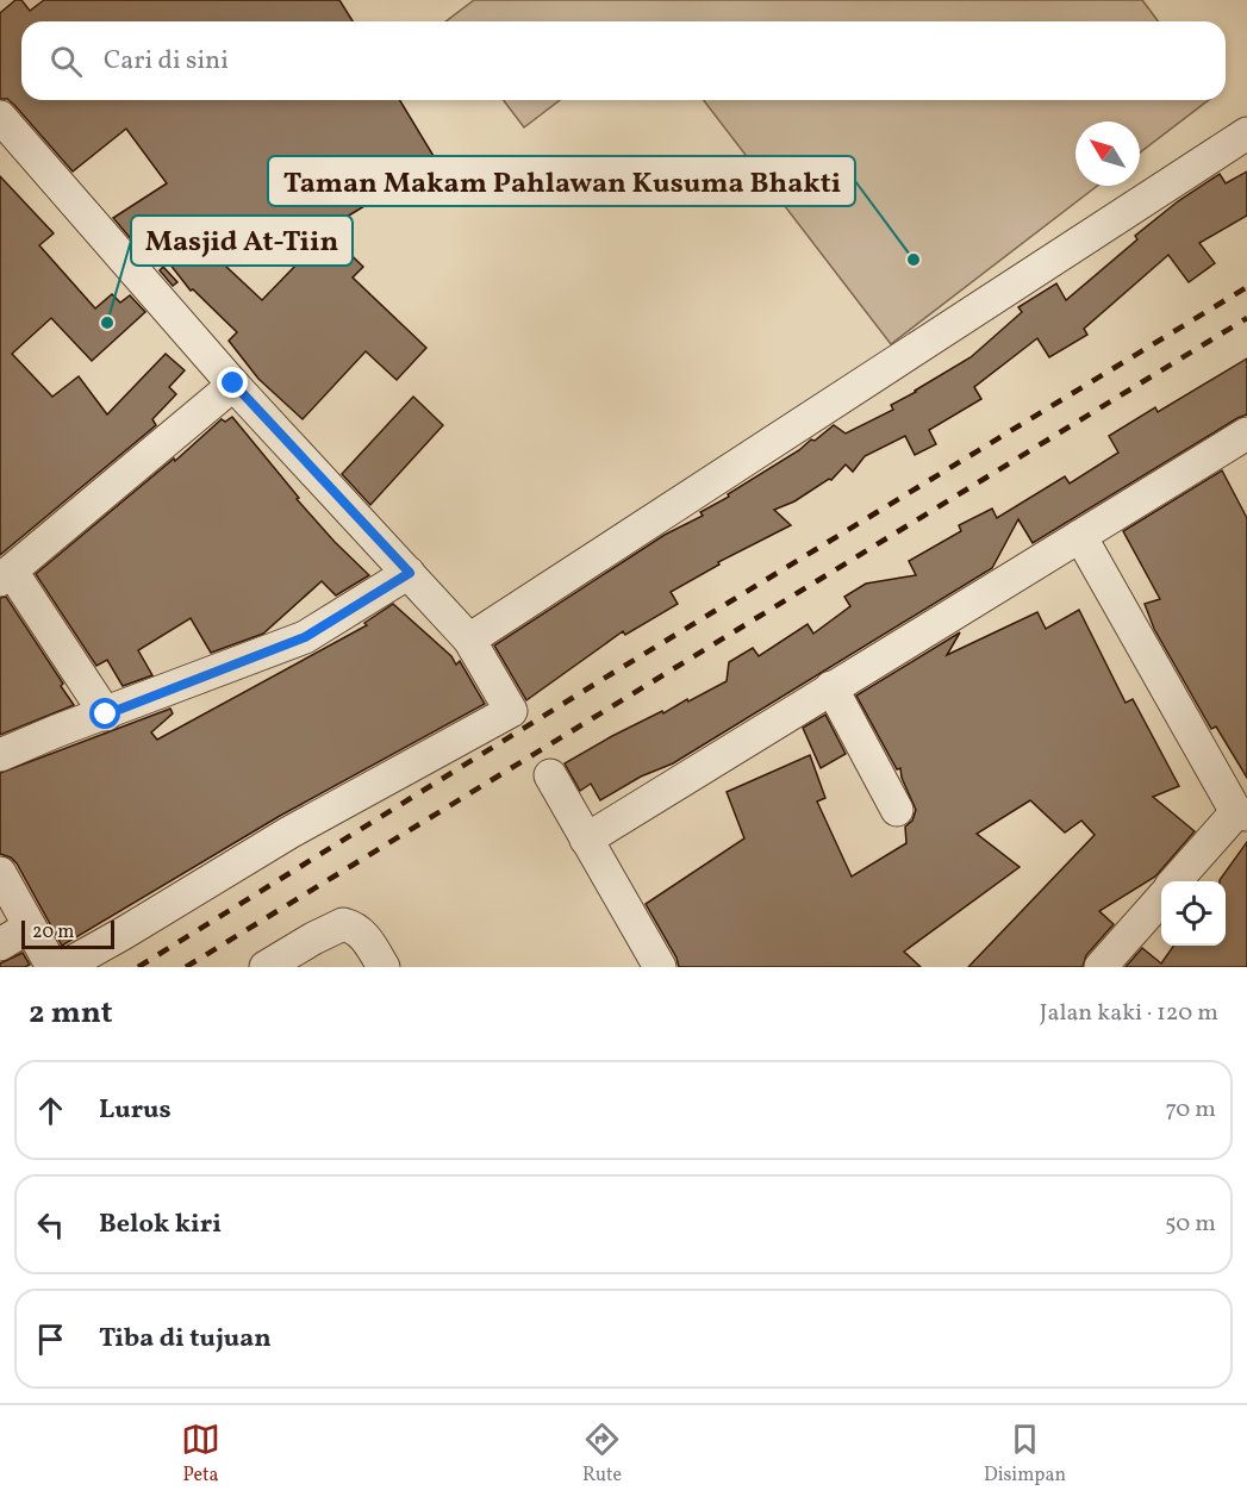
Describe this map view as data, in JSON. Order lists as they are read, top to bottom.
{
  "places": ["Taman Makam Pahlawan Kusuma Bhakti", "Masjid At-Tiin"],
  "scale_bar": "20 m",
  "north": "top left",
  "page": {
    "search": "Cari di sini",
    "scale": "20 m",
    "heading": ["2 mnt", "Jalan kaki · 120 m"],
    "list": [
      ["Lurus", "70 m"],
      ["Belok kiri", "50 m"],
      "Tiba di tujuan"
    ],
    "nav": ["Peta", "Rute", "Disimpan"]
  }
}
